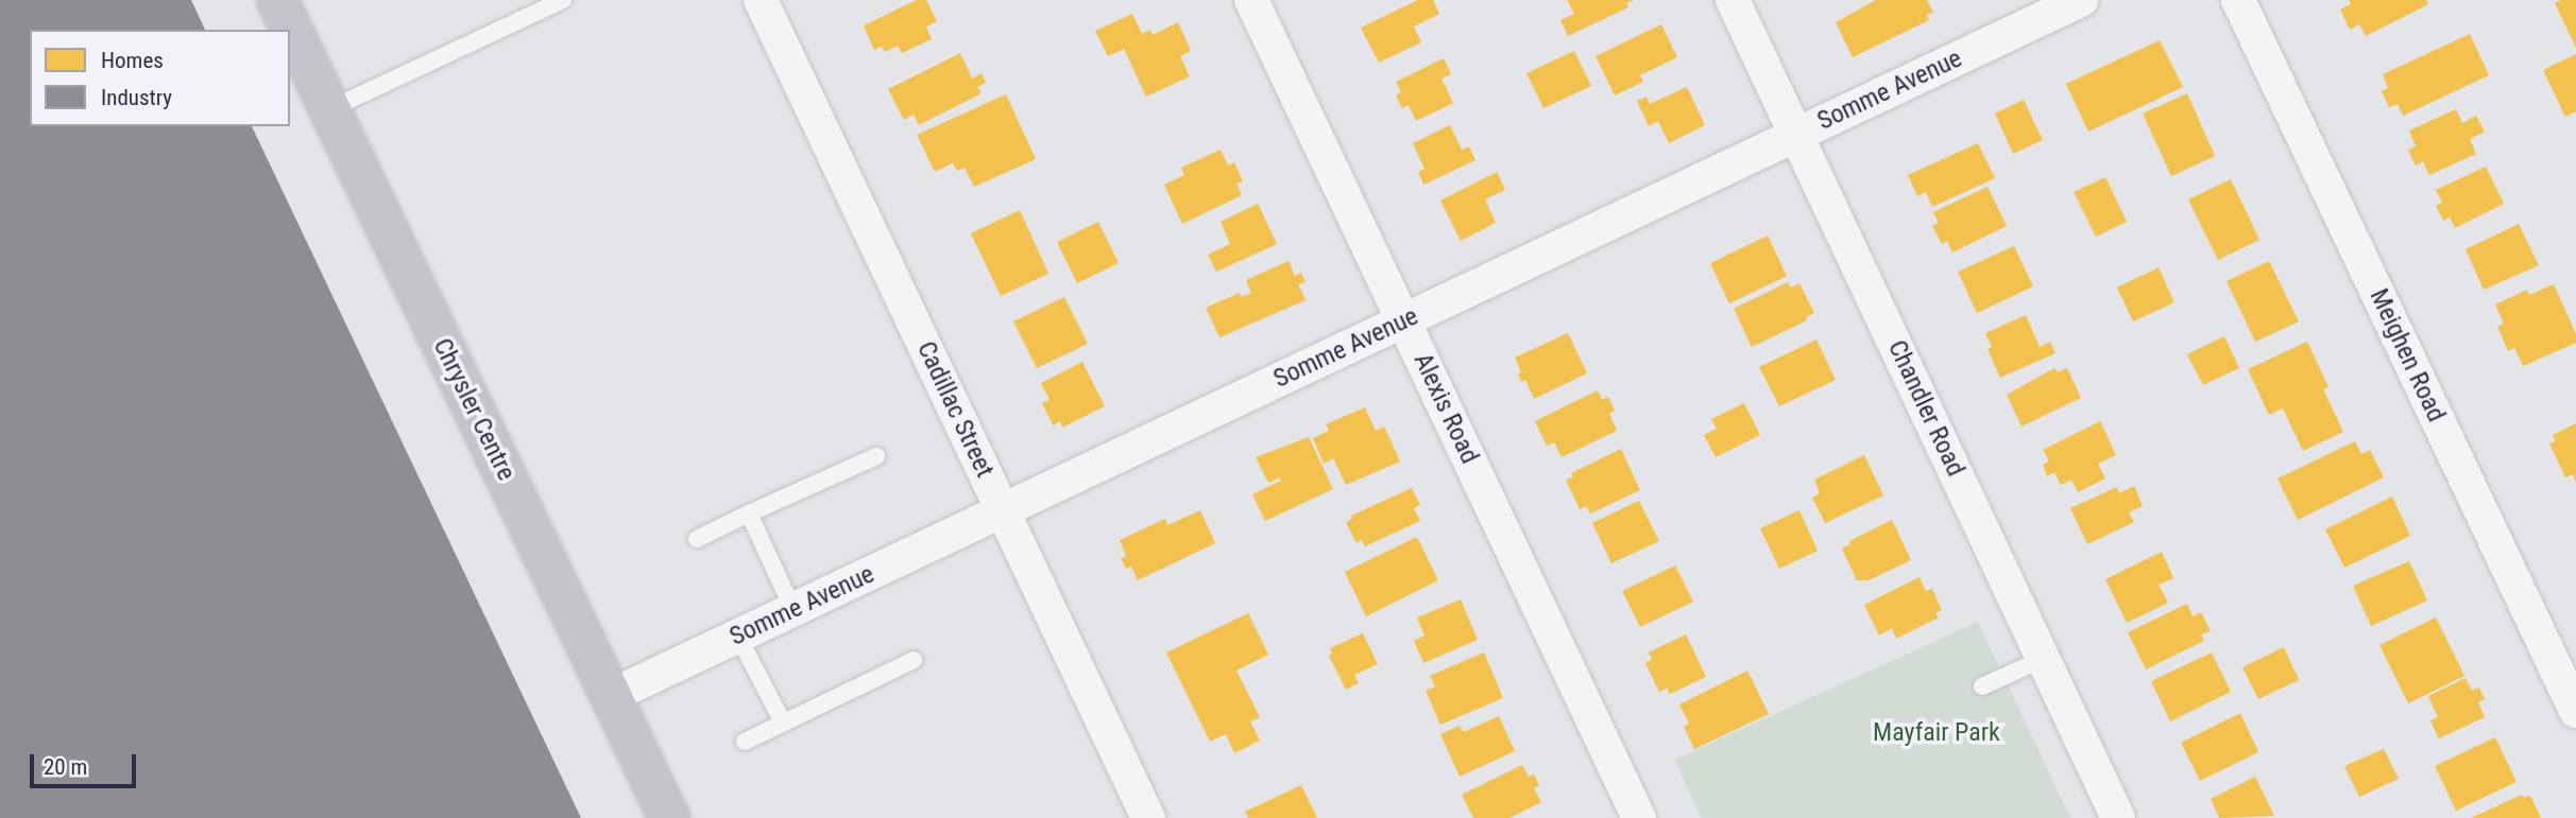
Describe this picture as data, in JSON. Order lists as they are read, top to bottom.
{
  "streets": {
    "street": [
      "Somme Avenue",
      "Meighen Road",
      "Alexis Road",
      "Chandler Road",
      "Chrysler Centre",
      "Cadillac Street"
    ]
  },
  "crossings": [
    ["Somme Avenue", "Alexis Road"],
    ["Somme Avenue", "Chandler Road"],
    ["Somme Avenue", "Chrysler Centre"],
    ["Somme Avenue", "Cadillac Street"]
  ],
  "parks": ["Mayfair Park"],
  "legend": ["Homes", "Industry"],
  "scale_bar": "20 m"
}
